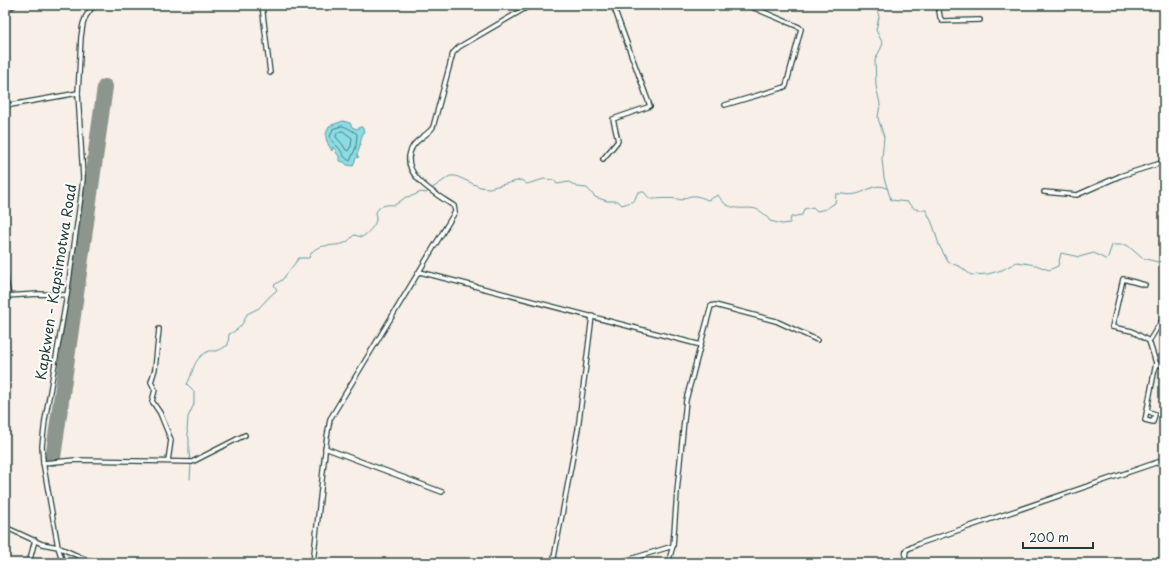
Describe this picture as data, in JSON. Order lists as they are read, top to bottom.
{
  "streets": {
    "street": ["Kapkwen - Kapsimotwa Road"]
  },
  "scale_bar": "200 m"
}
